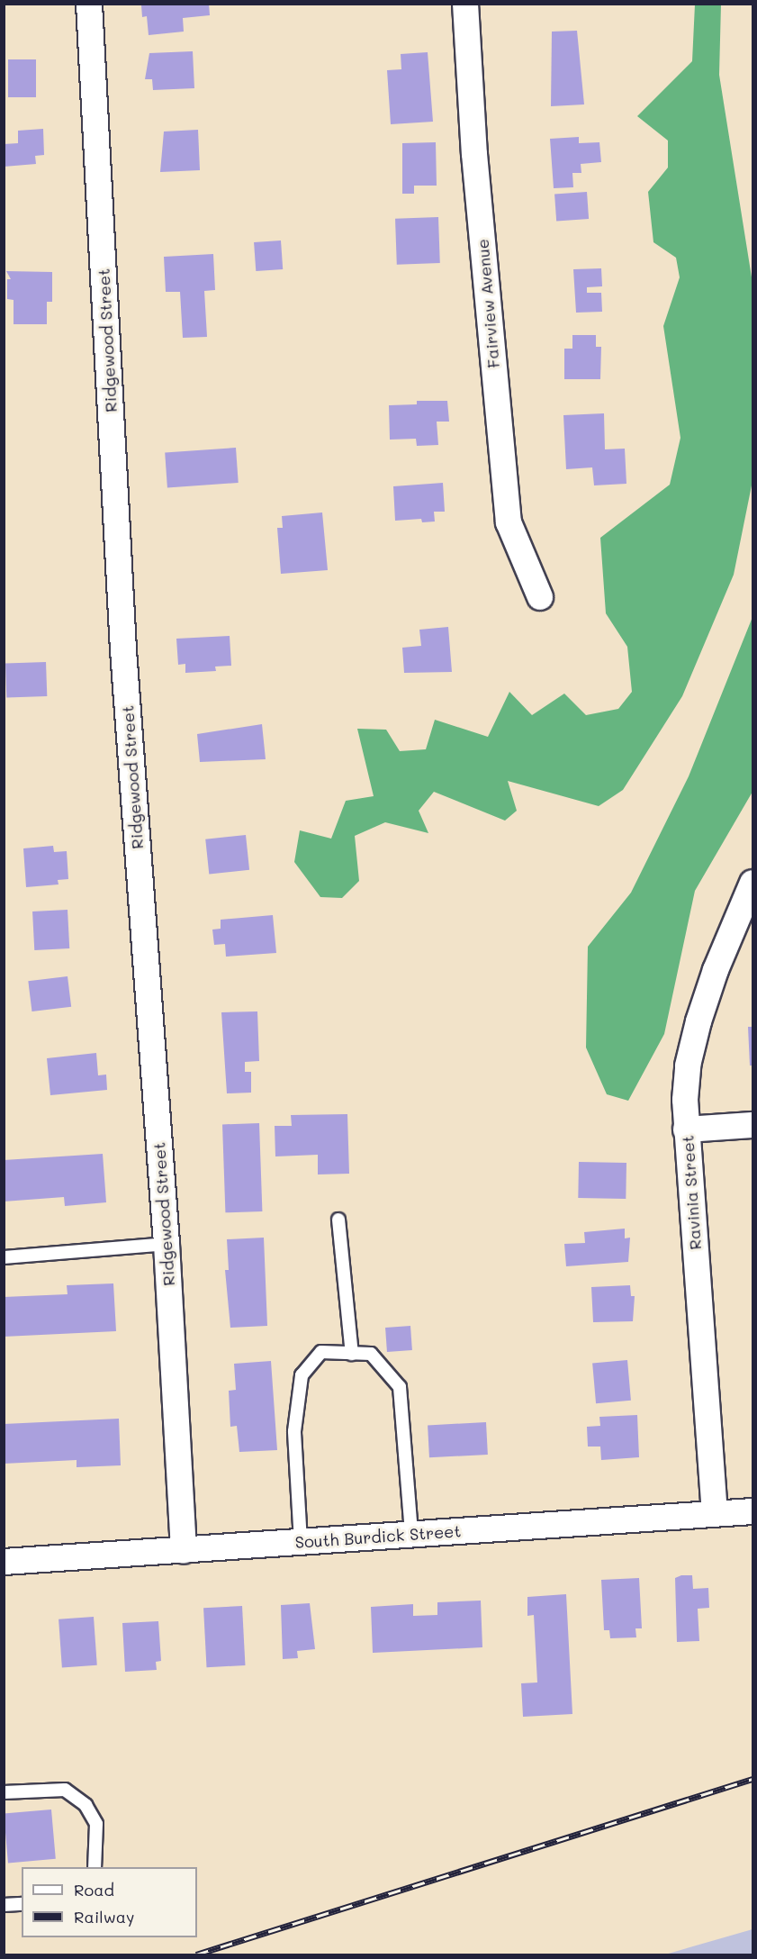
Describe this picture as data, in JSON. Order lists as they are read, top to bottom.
{
  "streets": {
    "street": [
      "Fairview Avenue",
      "Ridgewood Street",
      "Ravinia Street",
      "South Burdick Street"
    ]
  },
  "crossings": [
    ["Ridgewood Street", "South Burdick Street"],
    ["Ravinia Street", "South Burdick Street"]
  ],
  "legend": ["Road", "Railway"]
}
